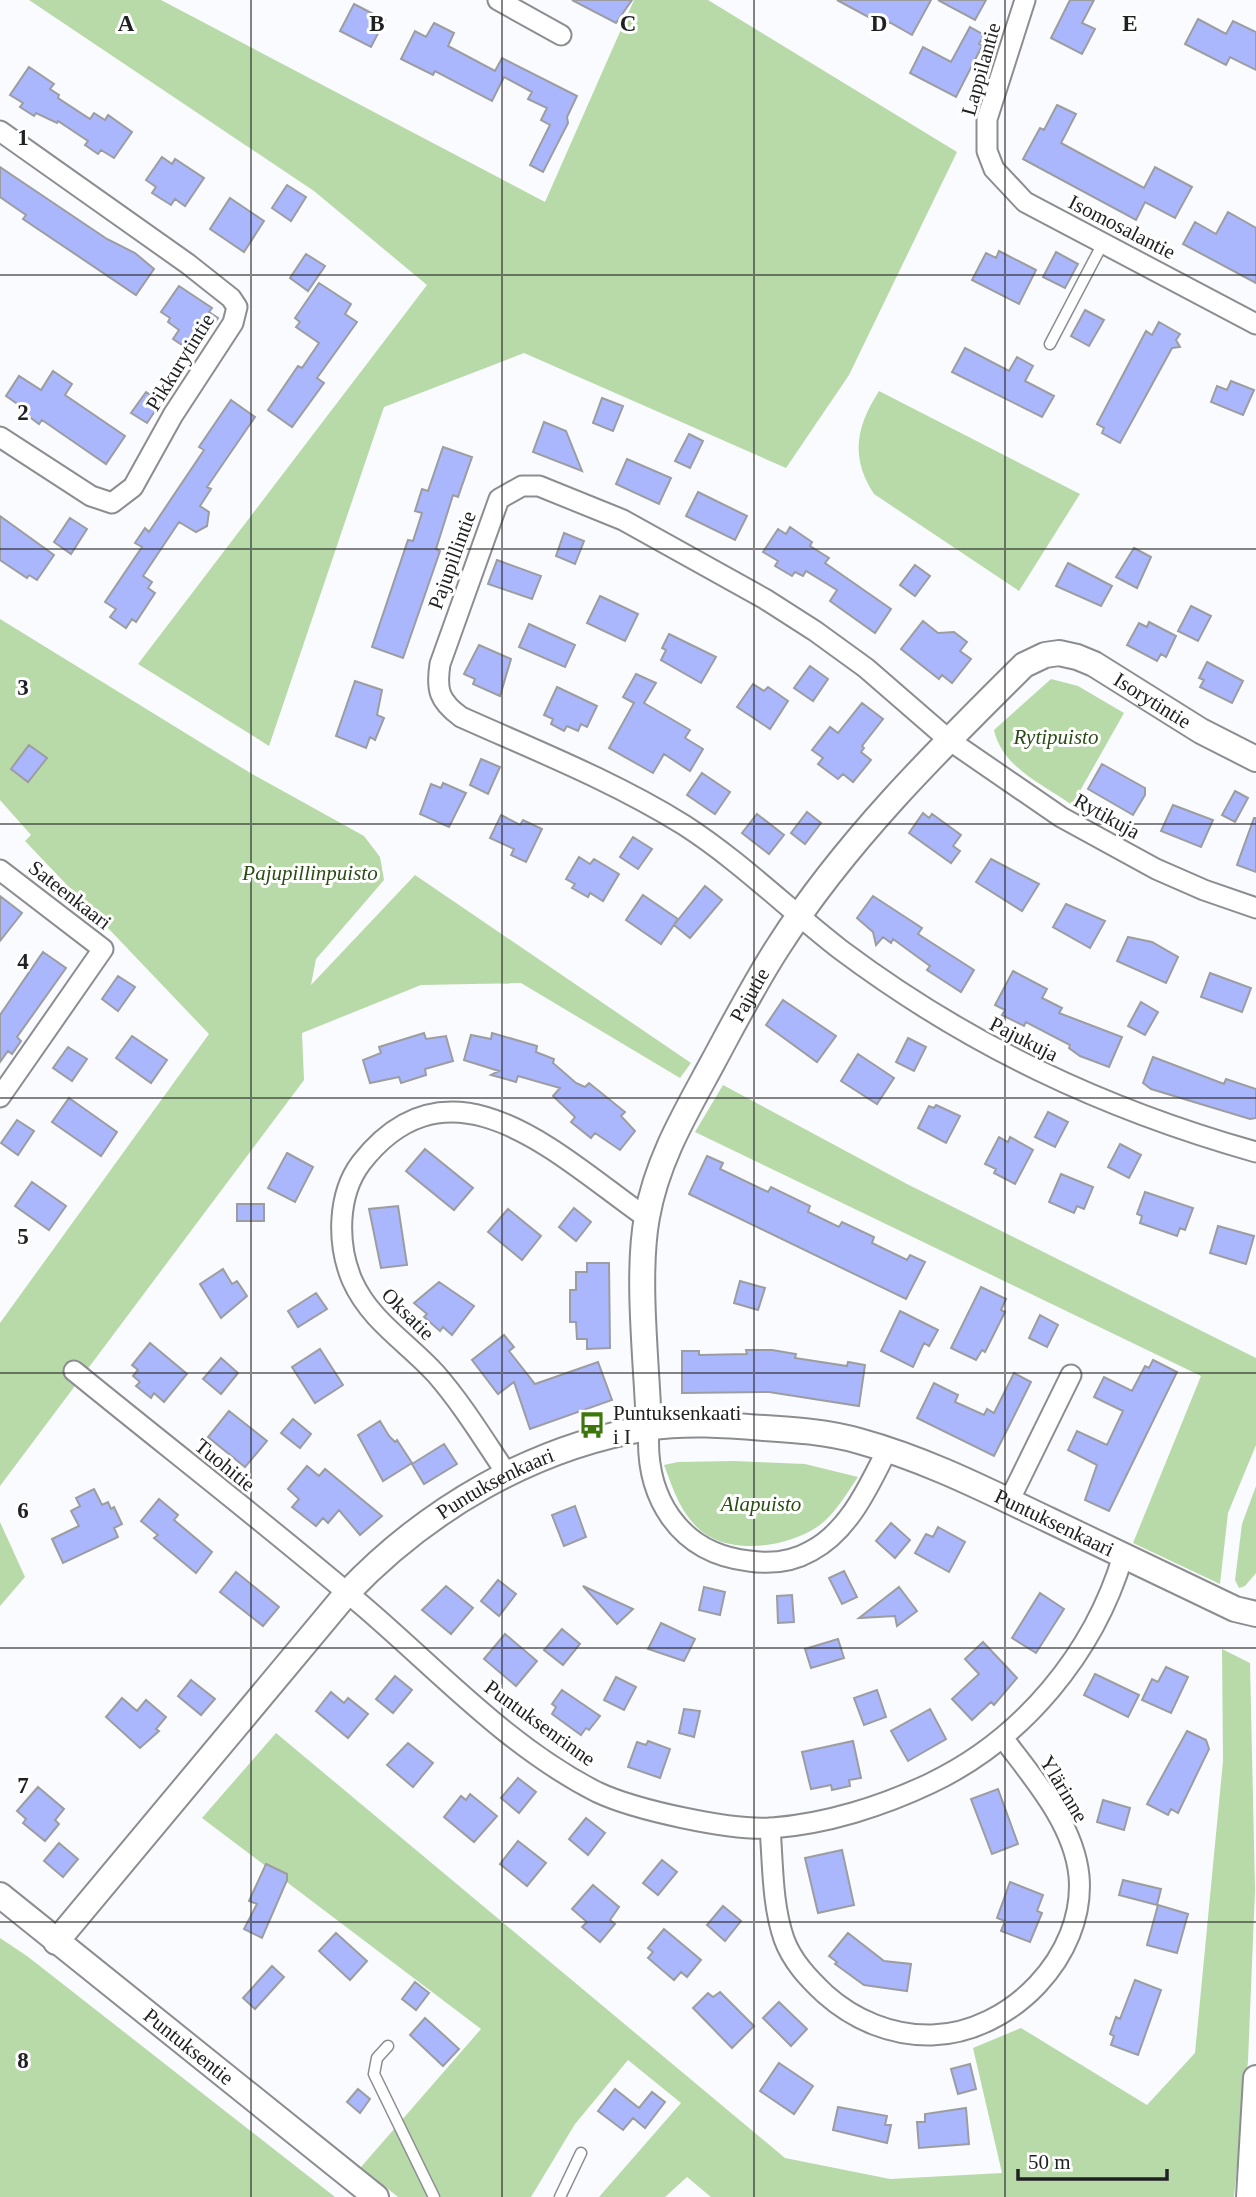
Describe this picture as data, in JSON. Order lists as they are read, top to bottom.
{
  "streets": {
    "street": [
      "Lappilantie",
      "Isomosalantie",
      "Pikkurytintie",
      "Pajupillintie",
      "Isorytintie",
      "Rytikuja",
      "Sateenkaari",
      "Pajutie",
      "Pajukuja",
      "Oksatie",
      "Tuohitie",
      "Puntuksenkaari",
      "Puntuksenrinne",
      "Ylärinne",
      "Puntuksentie"
    ]
  },
  "crossings": [
    ["Lappilantie", "Isomosalantie"],
    ["Pajupillintie", "Rytikuja"],
    ["Pajupillintie", "Pajutie"],
    ["Pajupillintie", "Pajukuja"],
    ["Isorytintie", "Pajutie"],
    ["Rytikuja", "Pajutie"],
    ["Pajutie", "Pajukuja"],
    ["Pajutie", "Oksatie"],
    ["Pajutie", "Puntuksenkaari"],
    ["Oksatie", "Puntuksenkaari"],
    ["Tuohitie", "Puntuksenkaari"],
    ["Tuohitie", "Puntuksenrinne"],
    ["Puntuksenkaari", "Puntuksenrinne"],
    ["Puntuksenkaari", "Puntuksentie"],
    ["Puntuksenrinne", "Ylärinne"]
  ],
  "parks": ["Rytipuisto", "Pajupillinpuisto", "Alapuisto"],
  "places": {
    "bus stop": ["Puntuksenkaati i I"]
  },
  "scale_bar": "50 m",
  "grid": {
    "columns": [
      "A",
      "B",
      "C",
      "D",
      "E"
    ],
    "rows": [
      "1",
      "2",
      "3",
      "4",
      "5",
      "6",
      "7",
      "8"
    ]
  }
}
